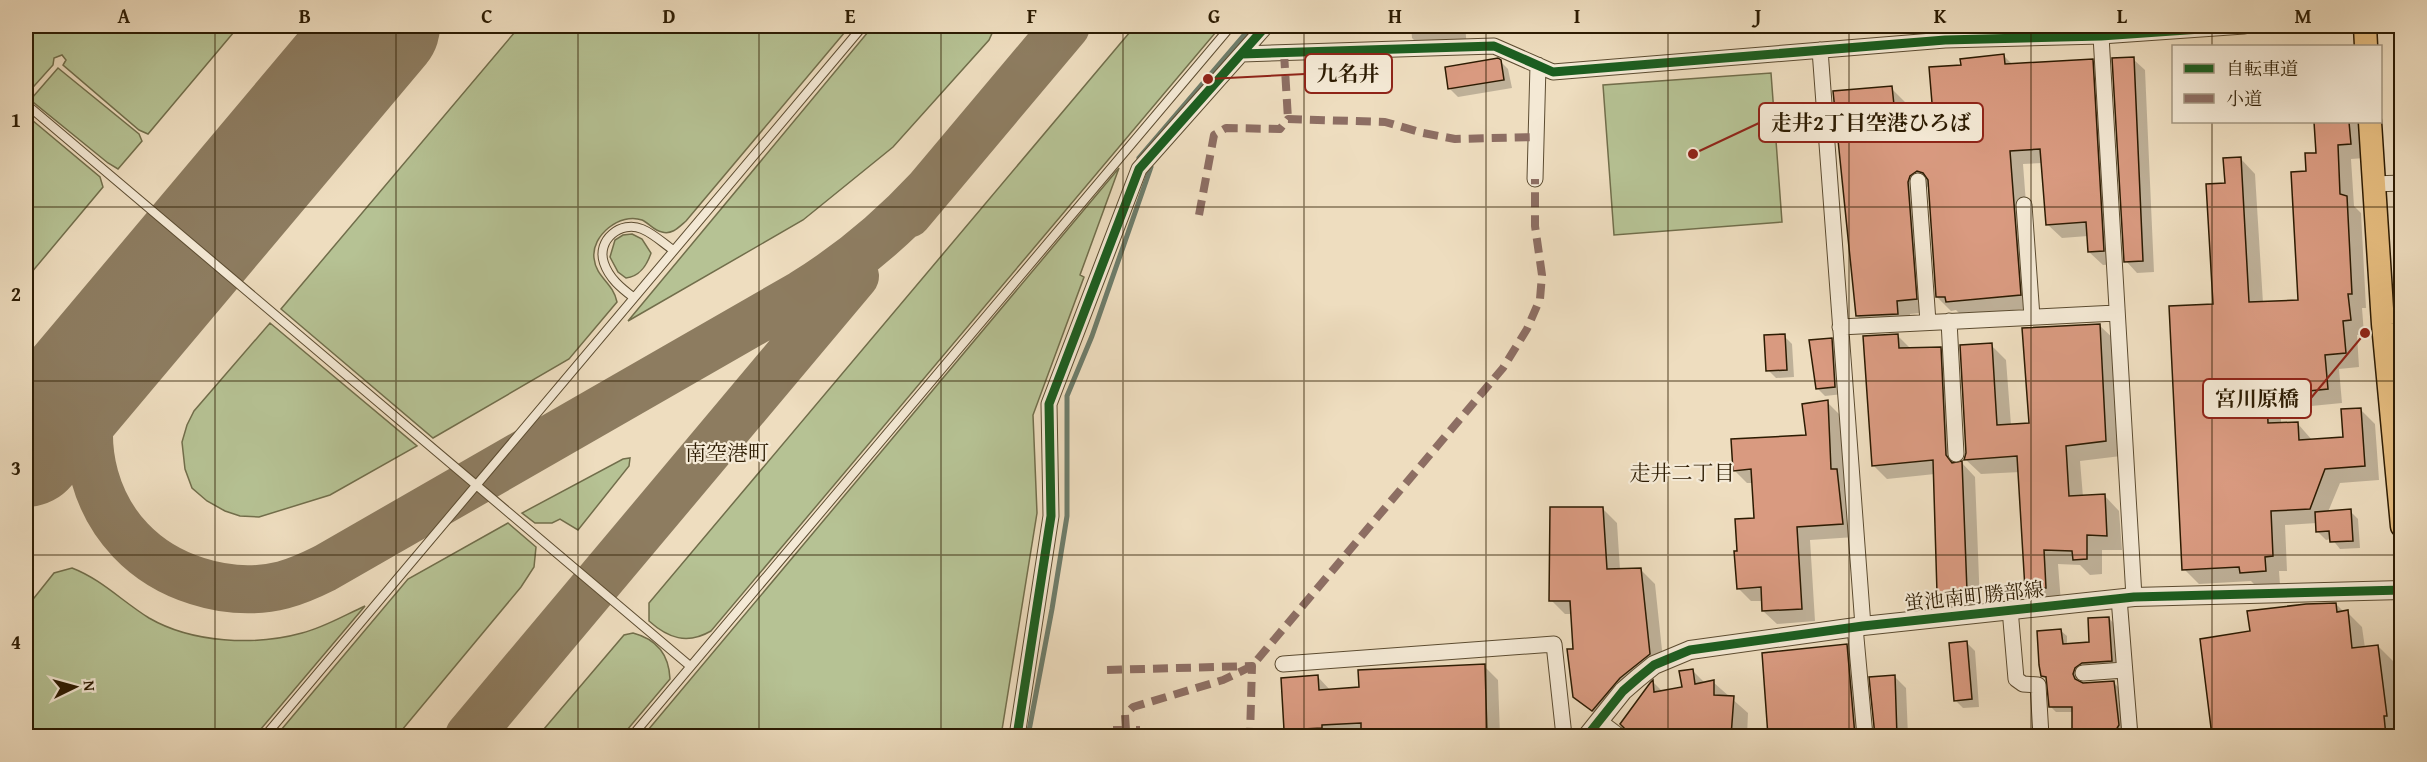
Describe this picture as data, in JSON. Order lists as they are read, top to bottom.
{
  "streets": {
    "street": ["蛍池南町勝部線"]
  },
  "districts": ["南空港町", "走井二丁目"],
  "places": ["九名井", "走井2丁目空港ひろば", "宮川原橋"],
  "legend": ["自転車道", "小道"],
  "north": "right",
  "grid": {
    "columns": [
      "A",
      "B",
      "C",
      "D",
      "E",
      "F",
      "G",
      "H",
      "I",
      "J",
      "K",
      "L",
      "M"
    ],
    "rows": [
      "1",
      "2",
      "3",
      "4"
    ]
  }
}
